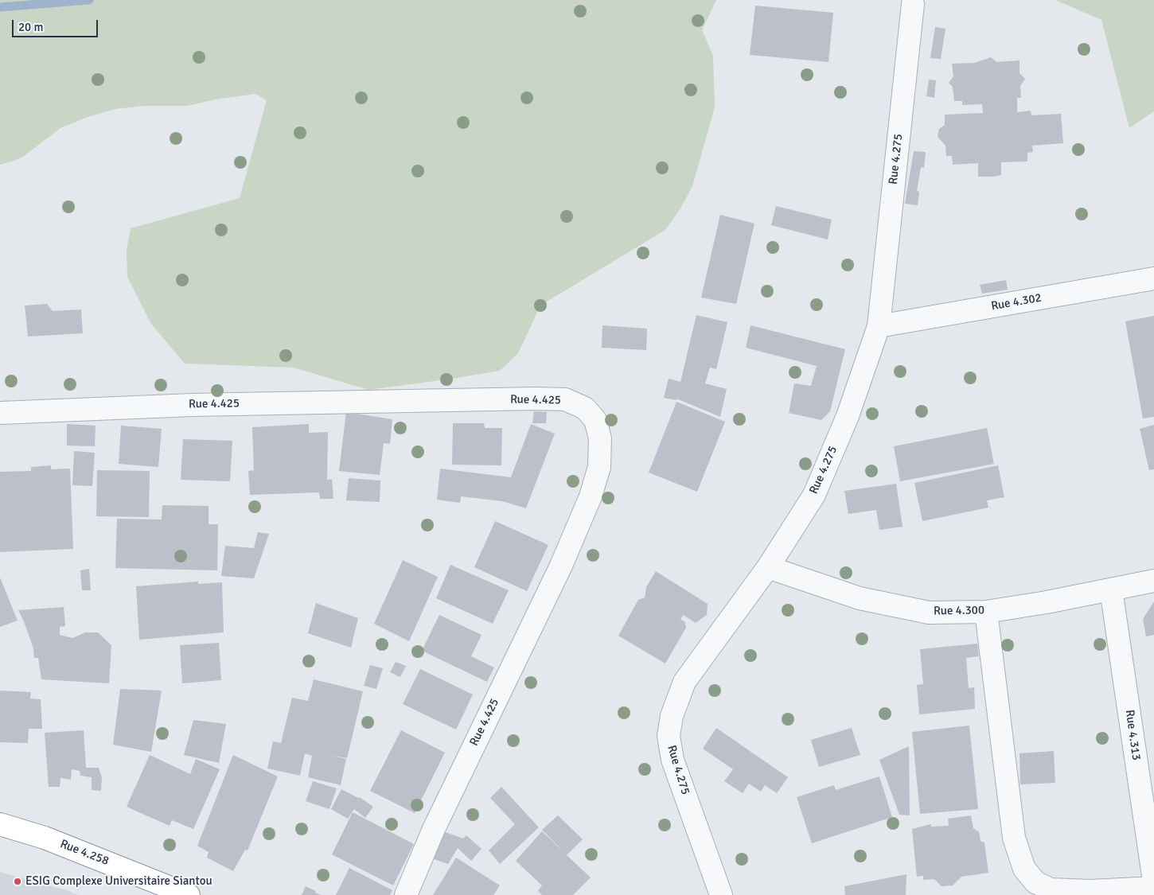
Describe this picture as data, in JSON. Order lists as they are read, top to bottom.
{
  "streets": {
    "highway": ["Rue 4.258"],
    "street": [
      "Rue 4.275",
      "Rue 4.302",
      "Rue 4.425",
      "Rue 4.300",
      "Rue 4.313"
    ]
  },
  "crossings": [
    ["Rue 4.275", "Rue 4.302"],
    ["Rue 4.275", "Rue 4.300"],
    ["Rue 4.300", "Rue 4.313"]
  ],
  "places": ["ESIG Complexe Universitaire Siantou"],
  "scale_bar": "20 m"
}
